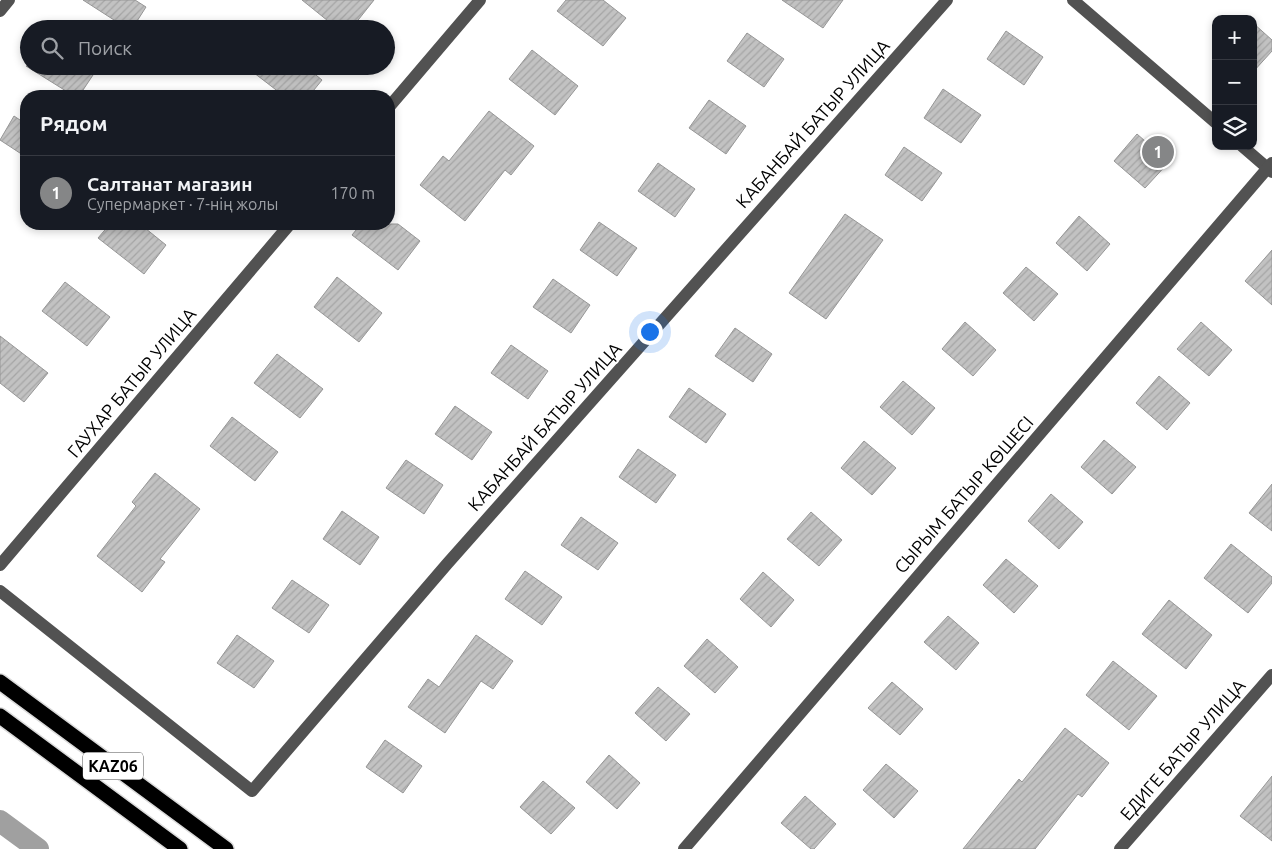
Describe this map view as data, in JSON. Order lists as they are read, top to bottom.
{
  "streets": {
    "highway": ["KАZ06"],
    "street": [
      "КАБАНБАЙ БАТЫР УЛИЦА",
      "ГАУХАР БАТЫР УЛИЦА",
      "СЫРЫМ БАТЫР КӨШЕСІ",
      "ЕДИГЕ БАТЫР УЛИЦА"
    ]
  },
  "page": {
    "map_buttons": ["+", "−"],
    "search": "Поиск",
    "heading": "Рядом",
    "pins": "1",
    "list": [
      {
        "mark": "1",
        "name": "Салтанат магазин",
        "note": "Супермаркет · 7-нің жолы",
        "value": "170 m"
      }
    ]
  }
}
